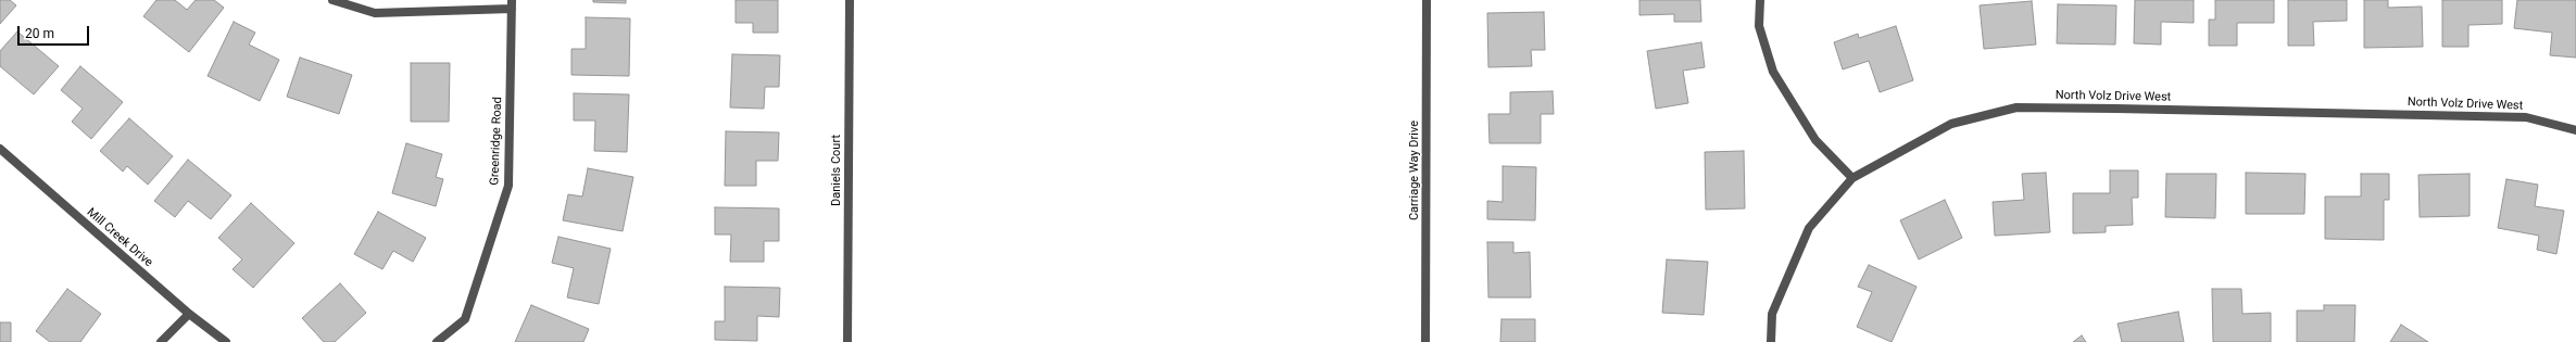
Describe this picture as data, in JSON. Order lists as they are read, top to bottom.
{
  "streets": {
    "street": [
      "North Volz Drive West",
      "Greenridge Road",
      "Daniels Court",
      "Carriage Way Drive",
      "Mill Creek Drive"
    ]
  },
  "scale_bar": "20 m"
}
